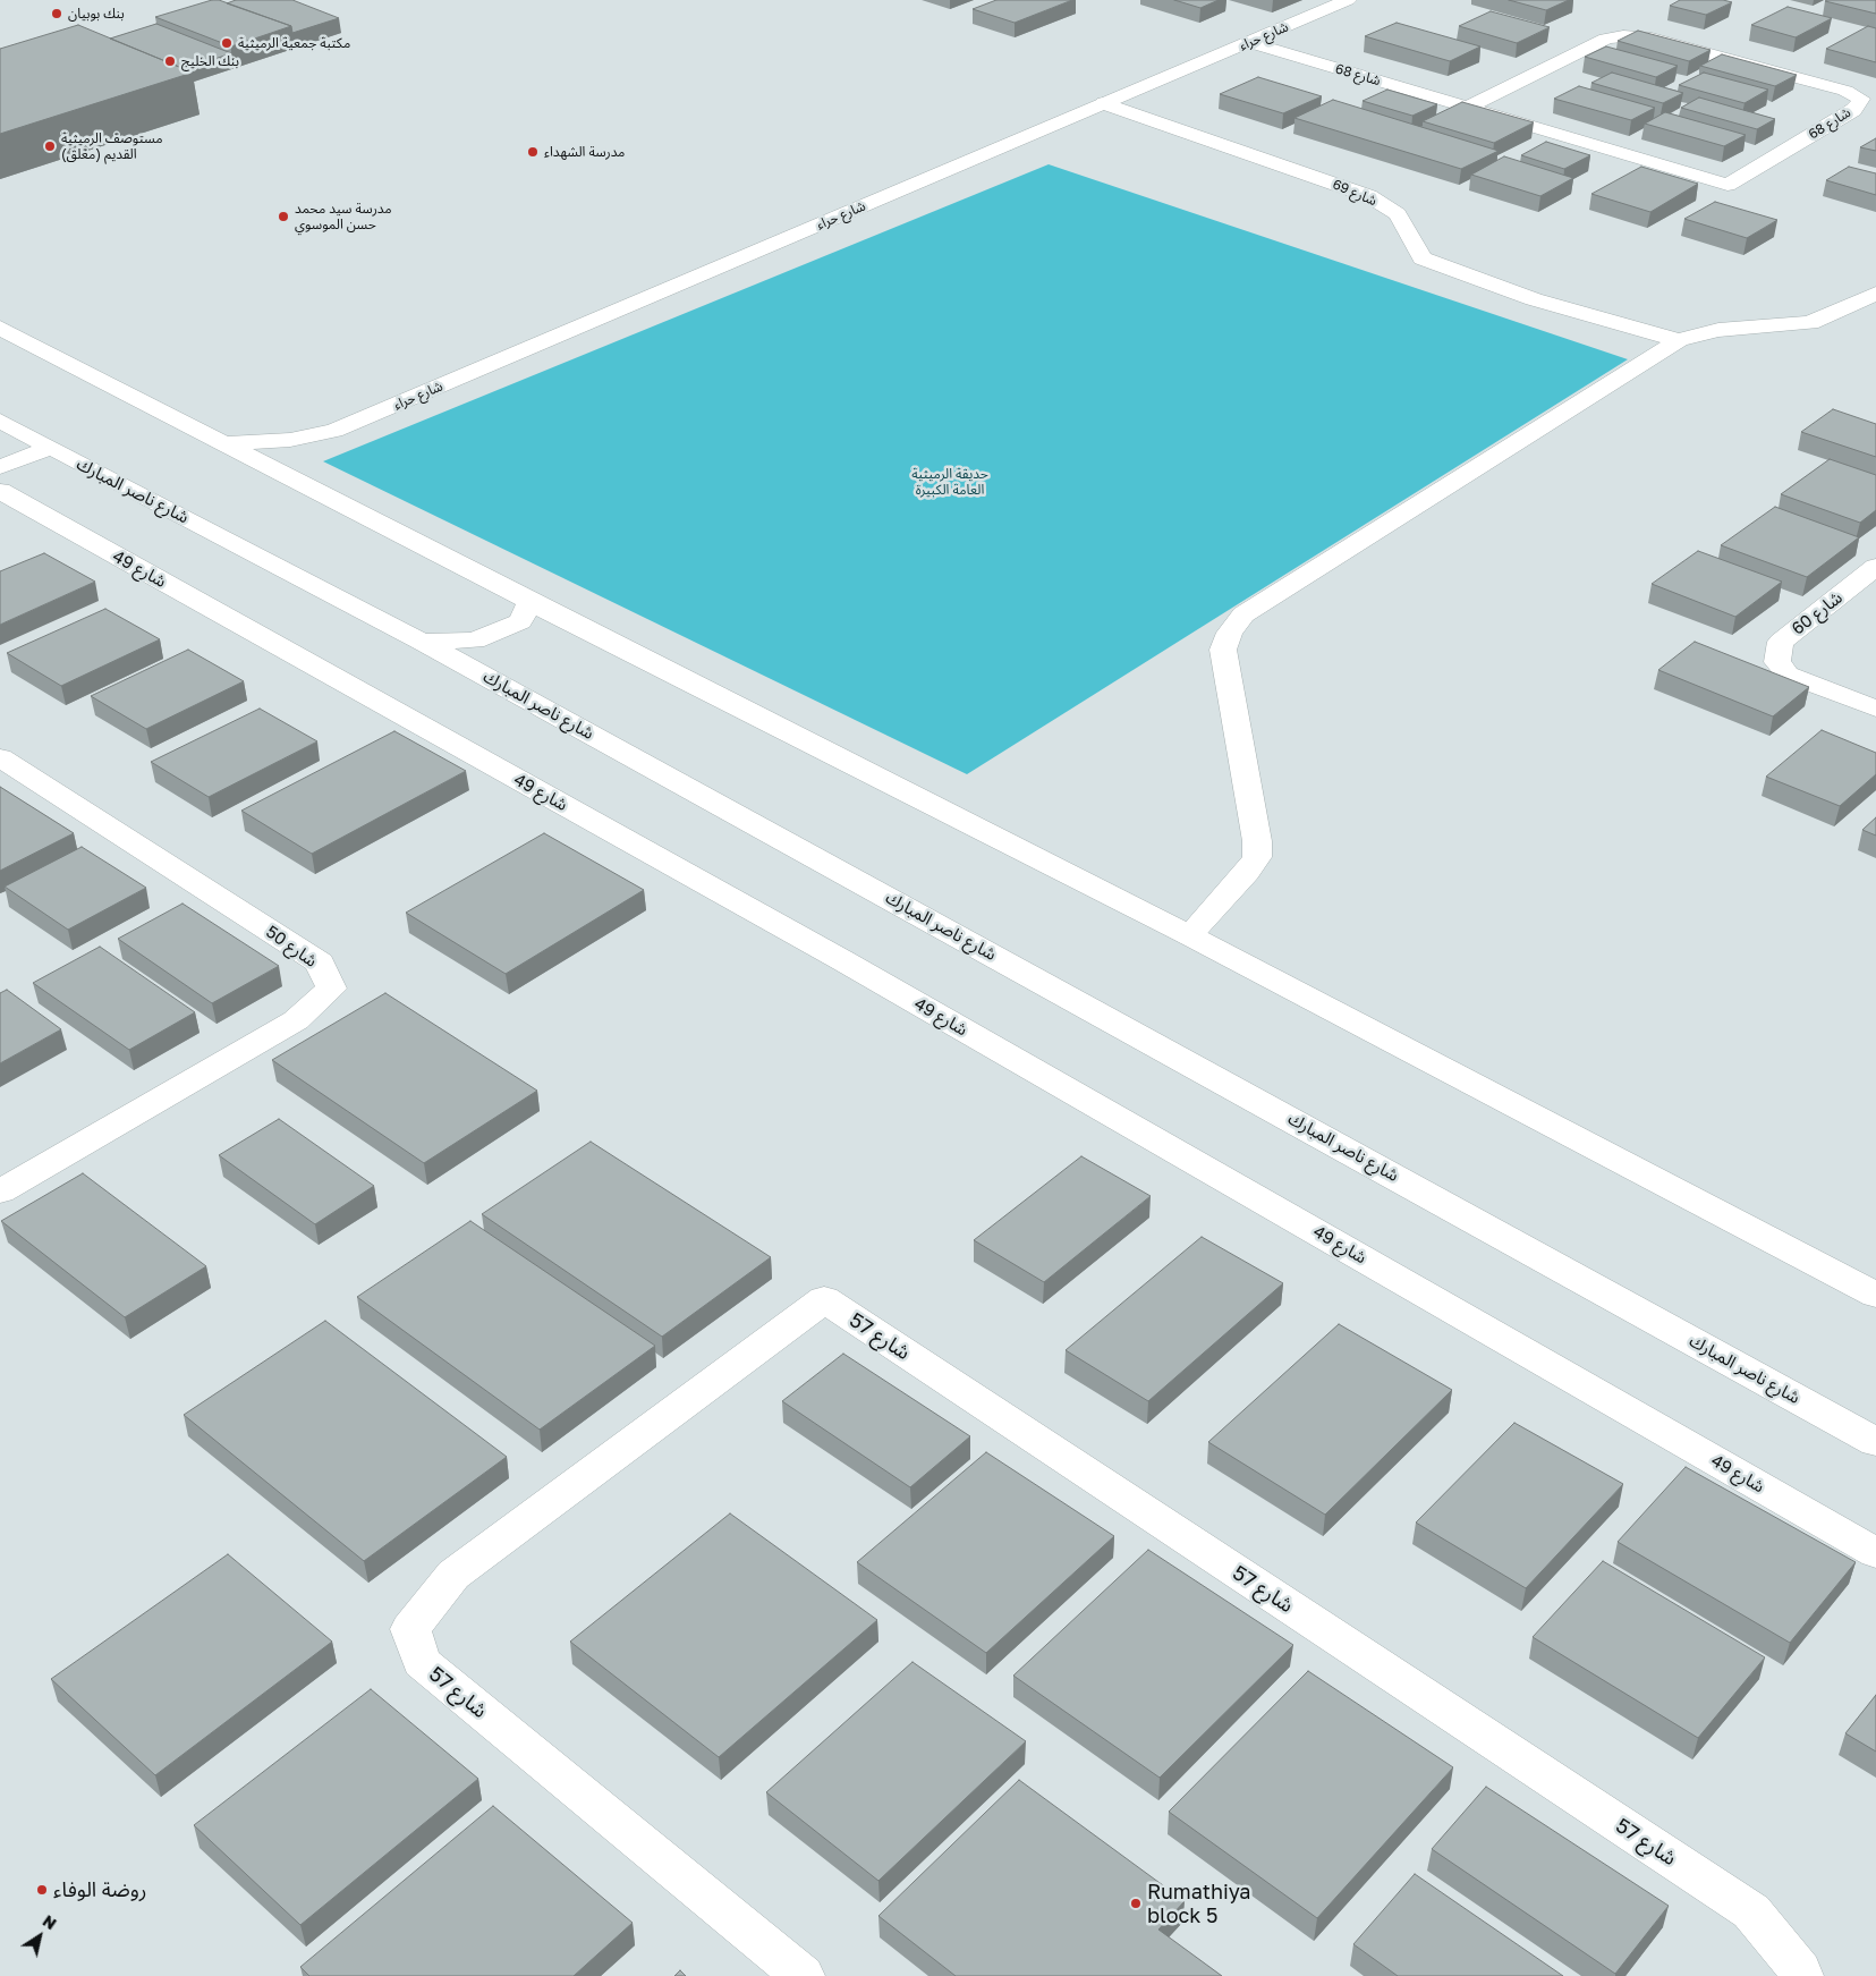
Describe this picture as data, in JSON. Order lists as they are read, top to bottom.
{
  "streets": {
    "street": [
      "شارع حراء",
      "شارع 68",
      "شارع 69",
      "شارع ناصر المبارك",
      "شارع 49",
      "شارع 60",
      "شارع 50",
      "شارع 57"
    ]
  },
  "crossings": [
    ["شارع حراء", "شارع 68"],
    ["شارع حراء", "شارع 69"]
  ],
  "parks": ["حديقة الرميثية العامة الكبيرة"],
  "places": [
    "بنك بوبيان",
    "مكتبة جمعية الرميثية",
    "بنك الخليج",
    "مستوصف الرميثية القديم (مغلق)",
    "مدرسة الشهداء",
    "مدرسة سيد محمد حسن الموسوي",
    "روضة الوفاء",
    "Rumathiya block 5"
  ],
  "north": "top right"
}
